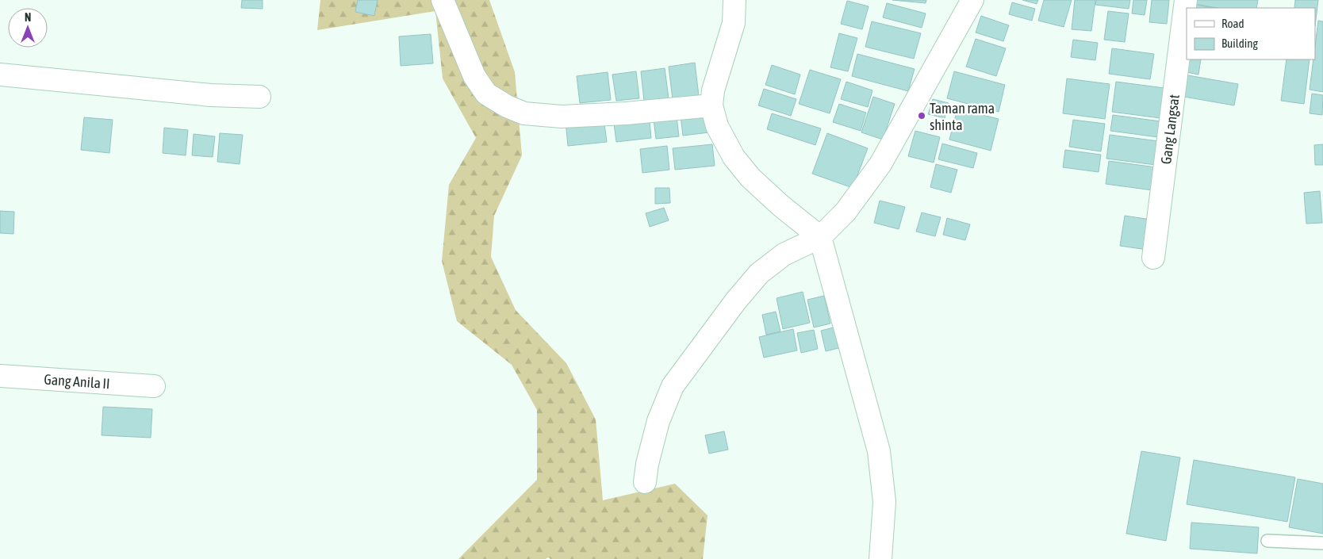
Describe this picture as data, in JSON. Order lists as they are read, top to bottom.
{
  "streets": {
    "street": ["Gang Langsat", "Gang Anila II"]
  },
  "places": ["Taman rama shinta"],
  "legend": ["Road", "Building"],
  "north": "top"
}
